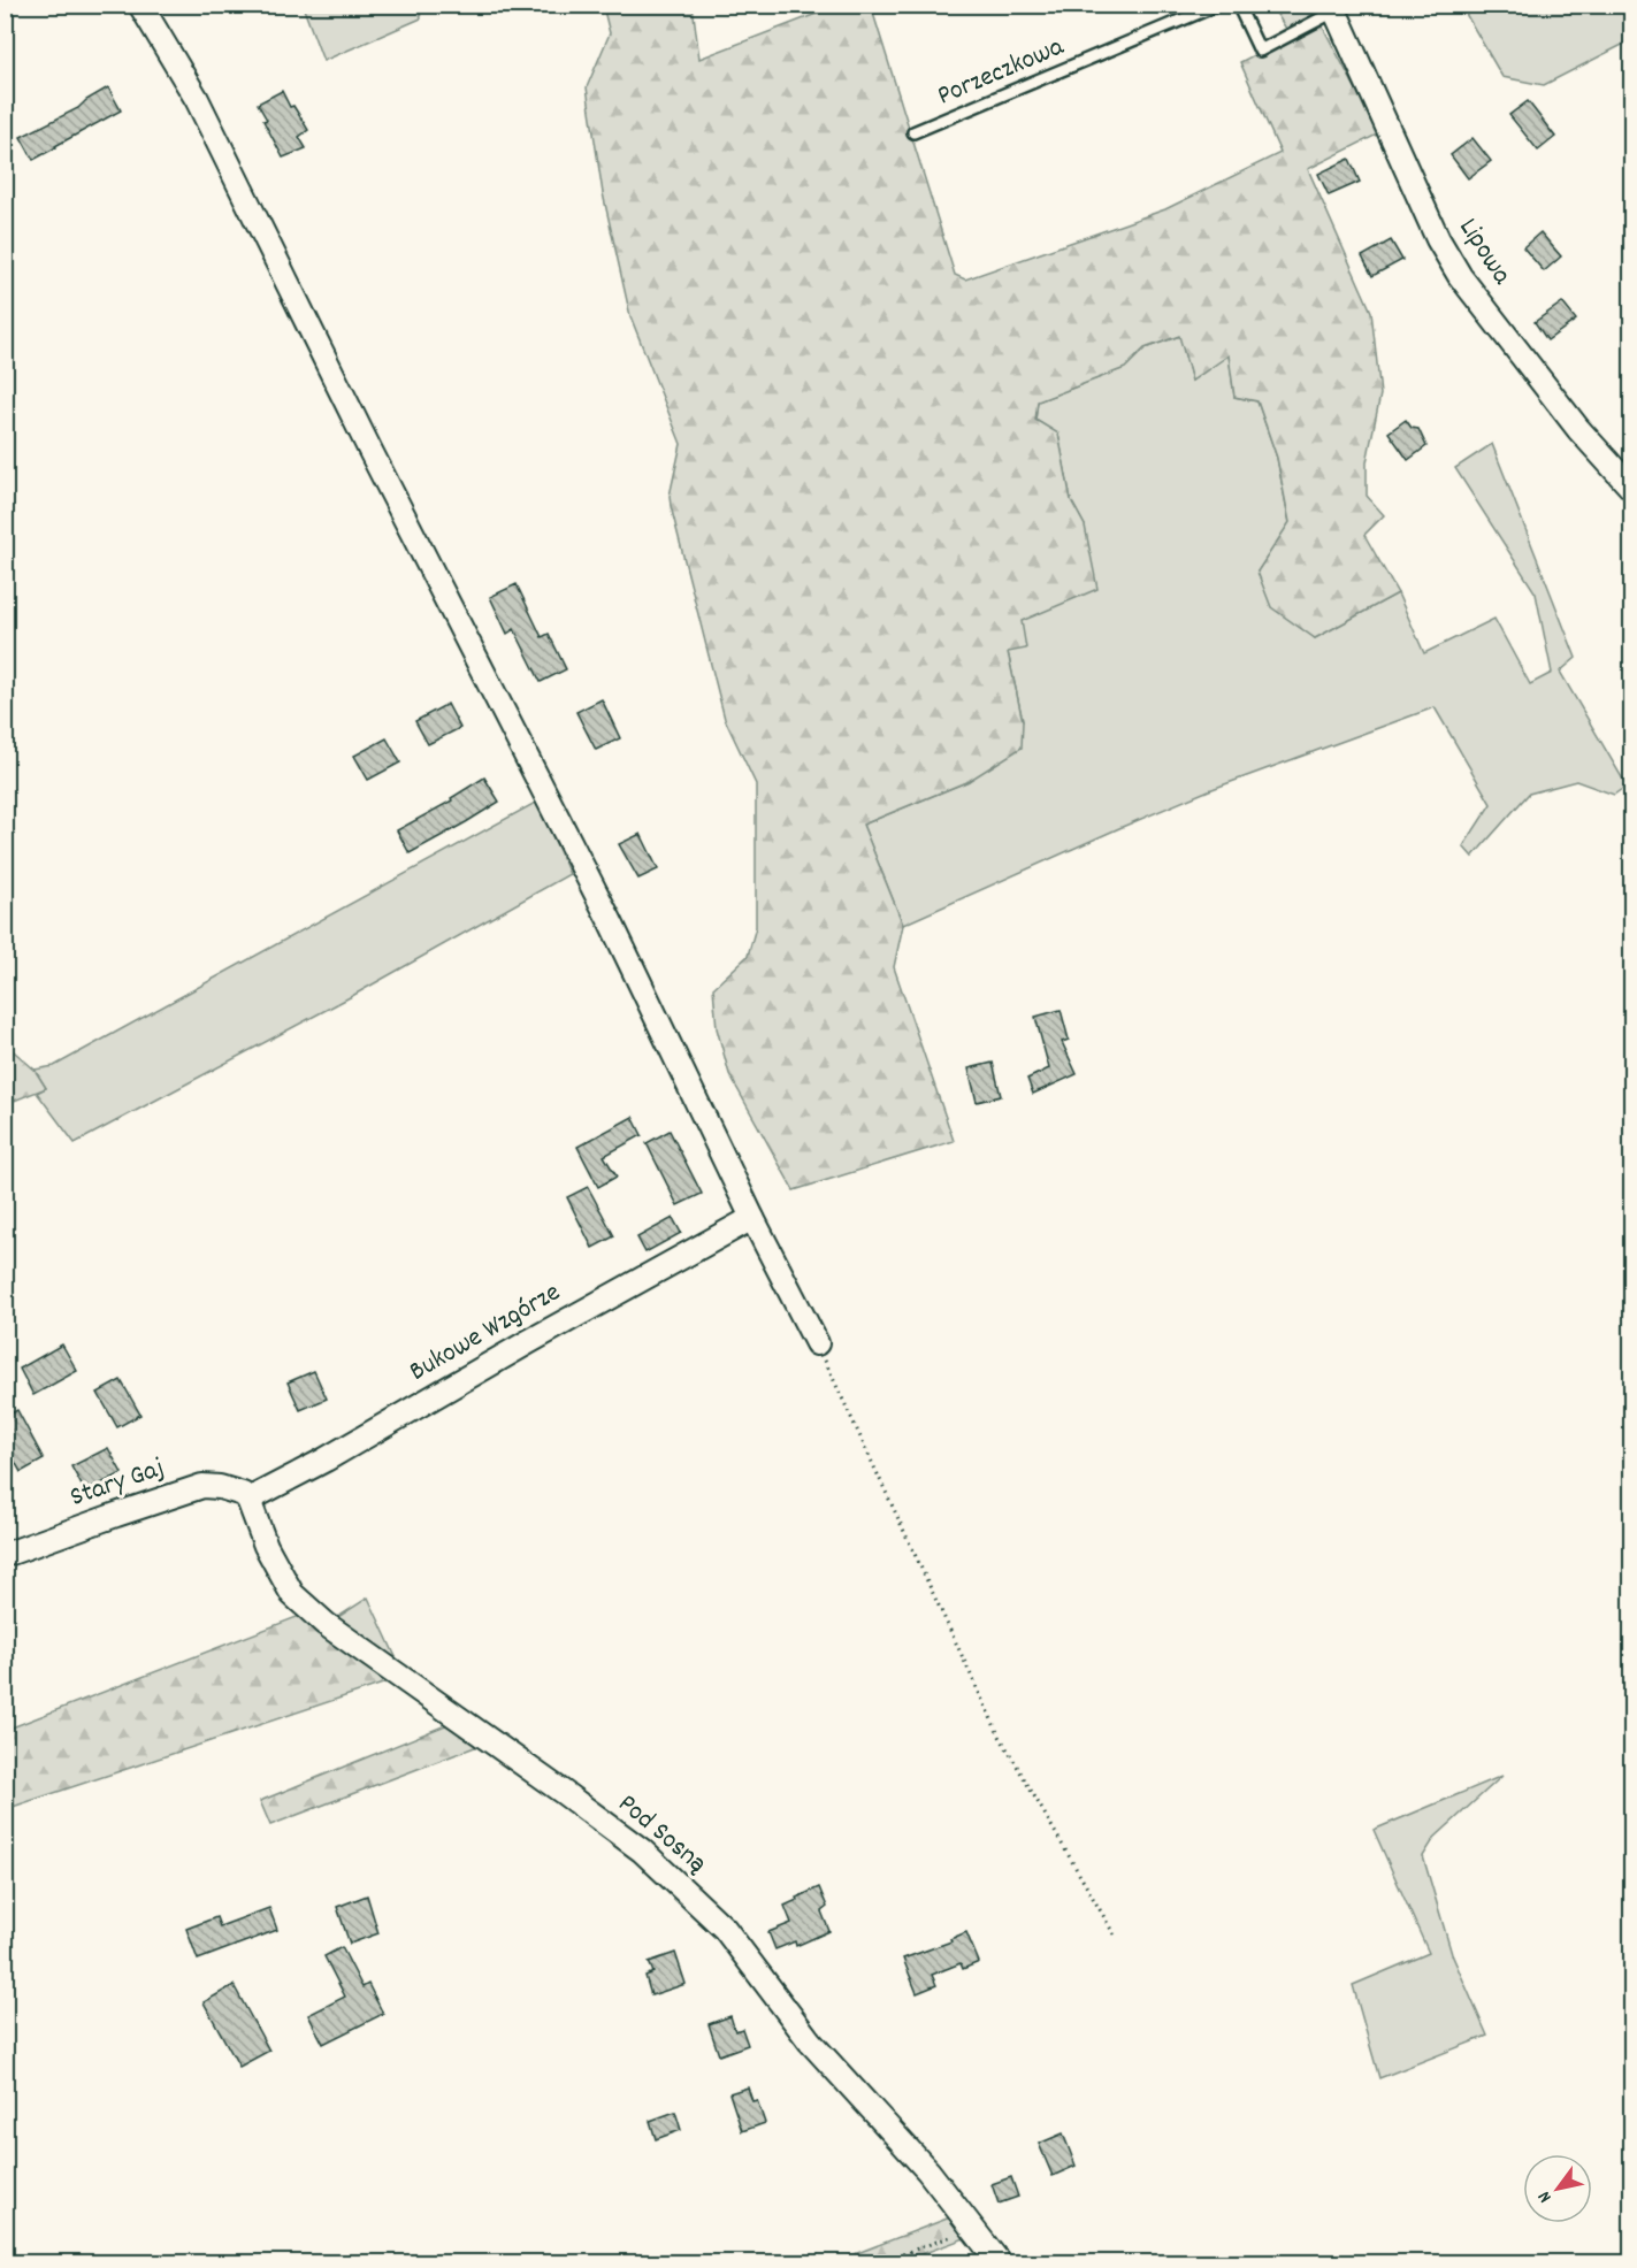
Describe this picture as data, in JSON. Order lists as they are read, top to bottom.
{
  "streets": {
    "street": [
      "Lipowa",
      "Bukowe Wzgórze",
      "Stary Gaj",
      "Pod Sosną"
    ],
    "lane": ["Porzeczkowa"]
  },
  "crossings": [
    ["Bukowe Wzgórze", "Stary Gaj"],
    ["Bukowe Wzgórze", "Pod Sosną"],
    ["Stary Gaj", "Pod Sosną"]
  ],
  "north": "bottom left"
}
